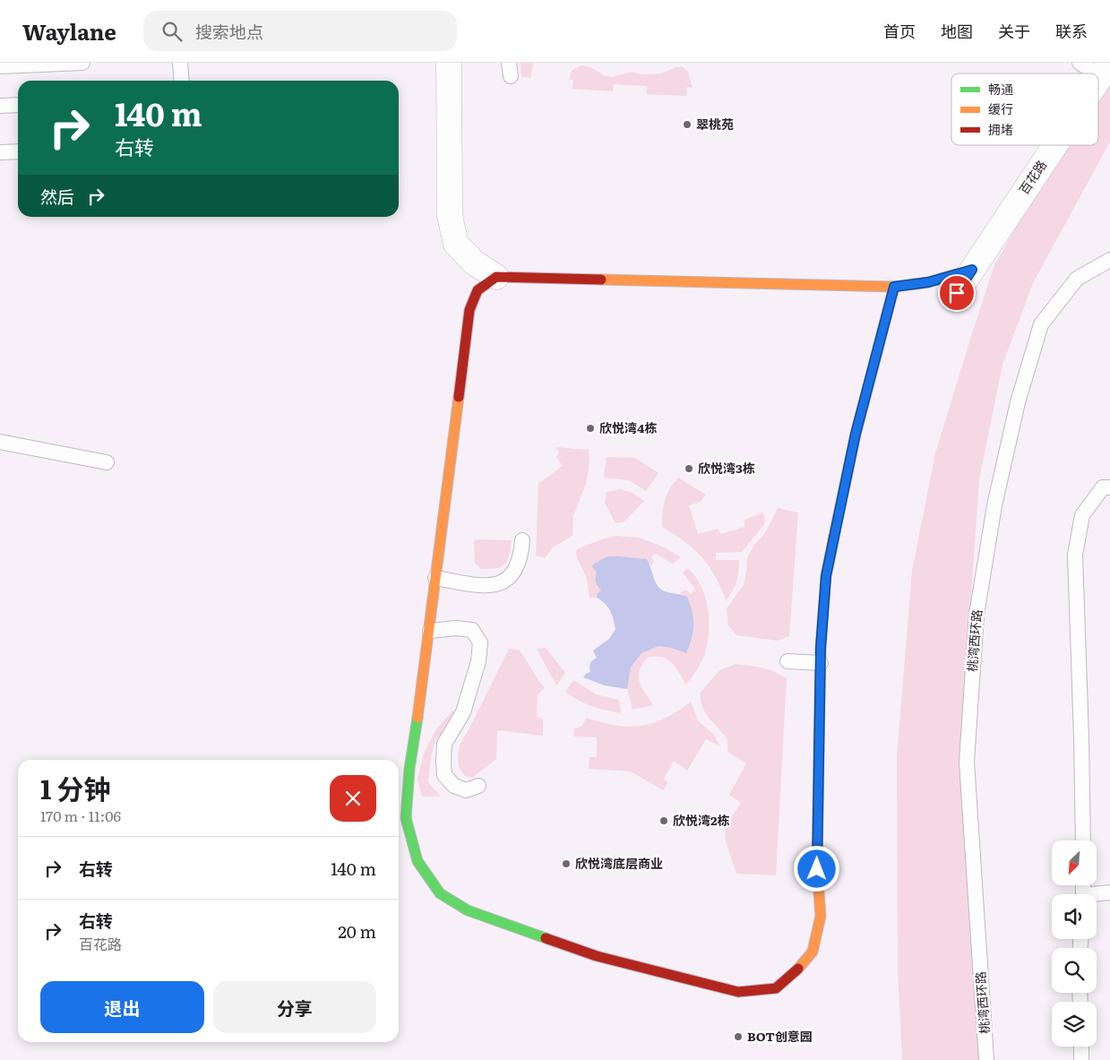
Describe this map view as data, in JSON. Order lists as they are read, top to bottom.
{
  "streets": {
    "street": ["百花路"],
    "lane": ["桃湾西环路"]
  },
  "places": [
    "翠桃苑",
    "欣悦湾4栋",
    "欣悦湾3栋",
    "欣悦湾2栋",
    "欣悦湾底层商业",
    "BOT创意园"
  ],
  "legend": ["畅通", "缓行", "拥堵"],
  "north": "bottom left",
  "page": {
    "header": "Waylane",
    "search": "搜索地点",
    "nav": [
      "首页",
      "地图",
      "关于",
      "联系"
    ],
    "turn": ["140 m", "右转"],
    "then": "然后",
    "heading": ["1 分钟", "170 m · 11:06"],
    "list": [
      {
        "name": "右转",
        "value": "140 m"
      },
      {
        "name": "右转",
        "note": "百花路",
        "value": "20 m"
      }
    ],
    "buttons": ["退出", "分享"]
  }
}
